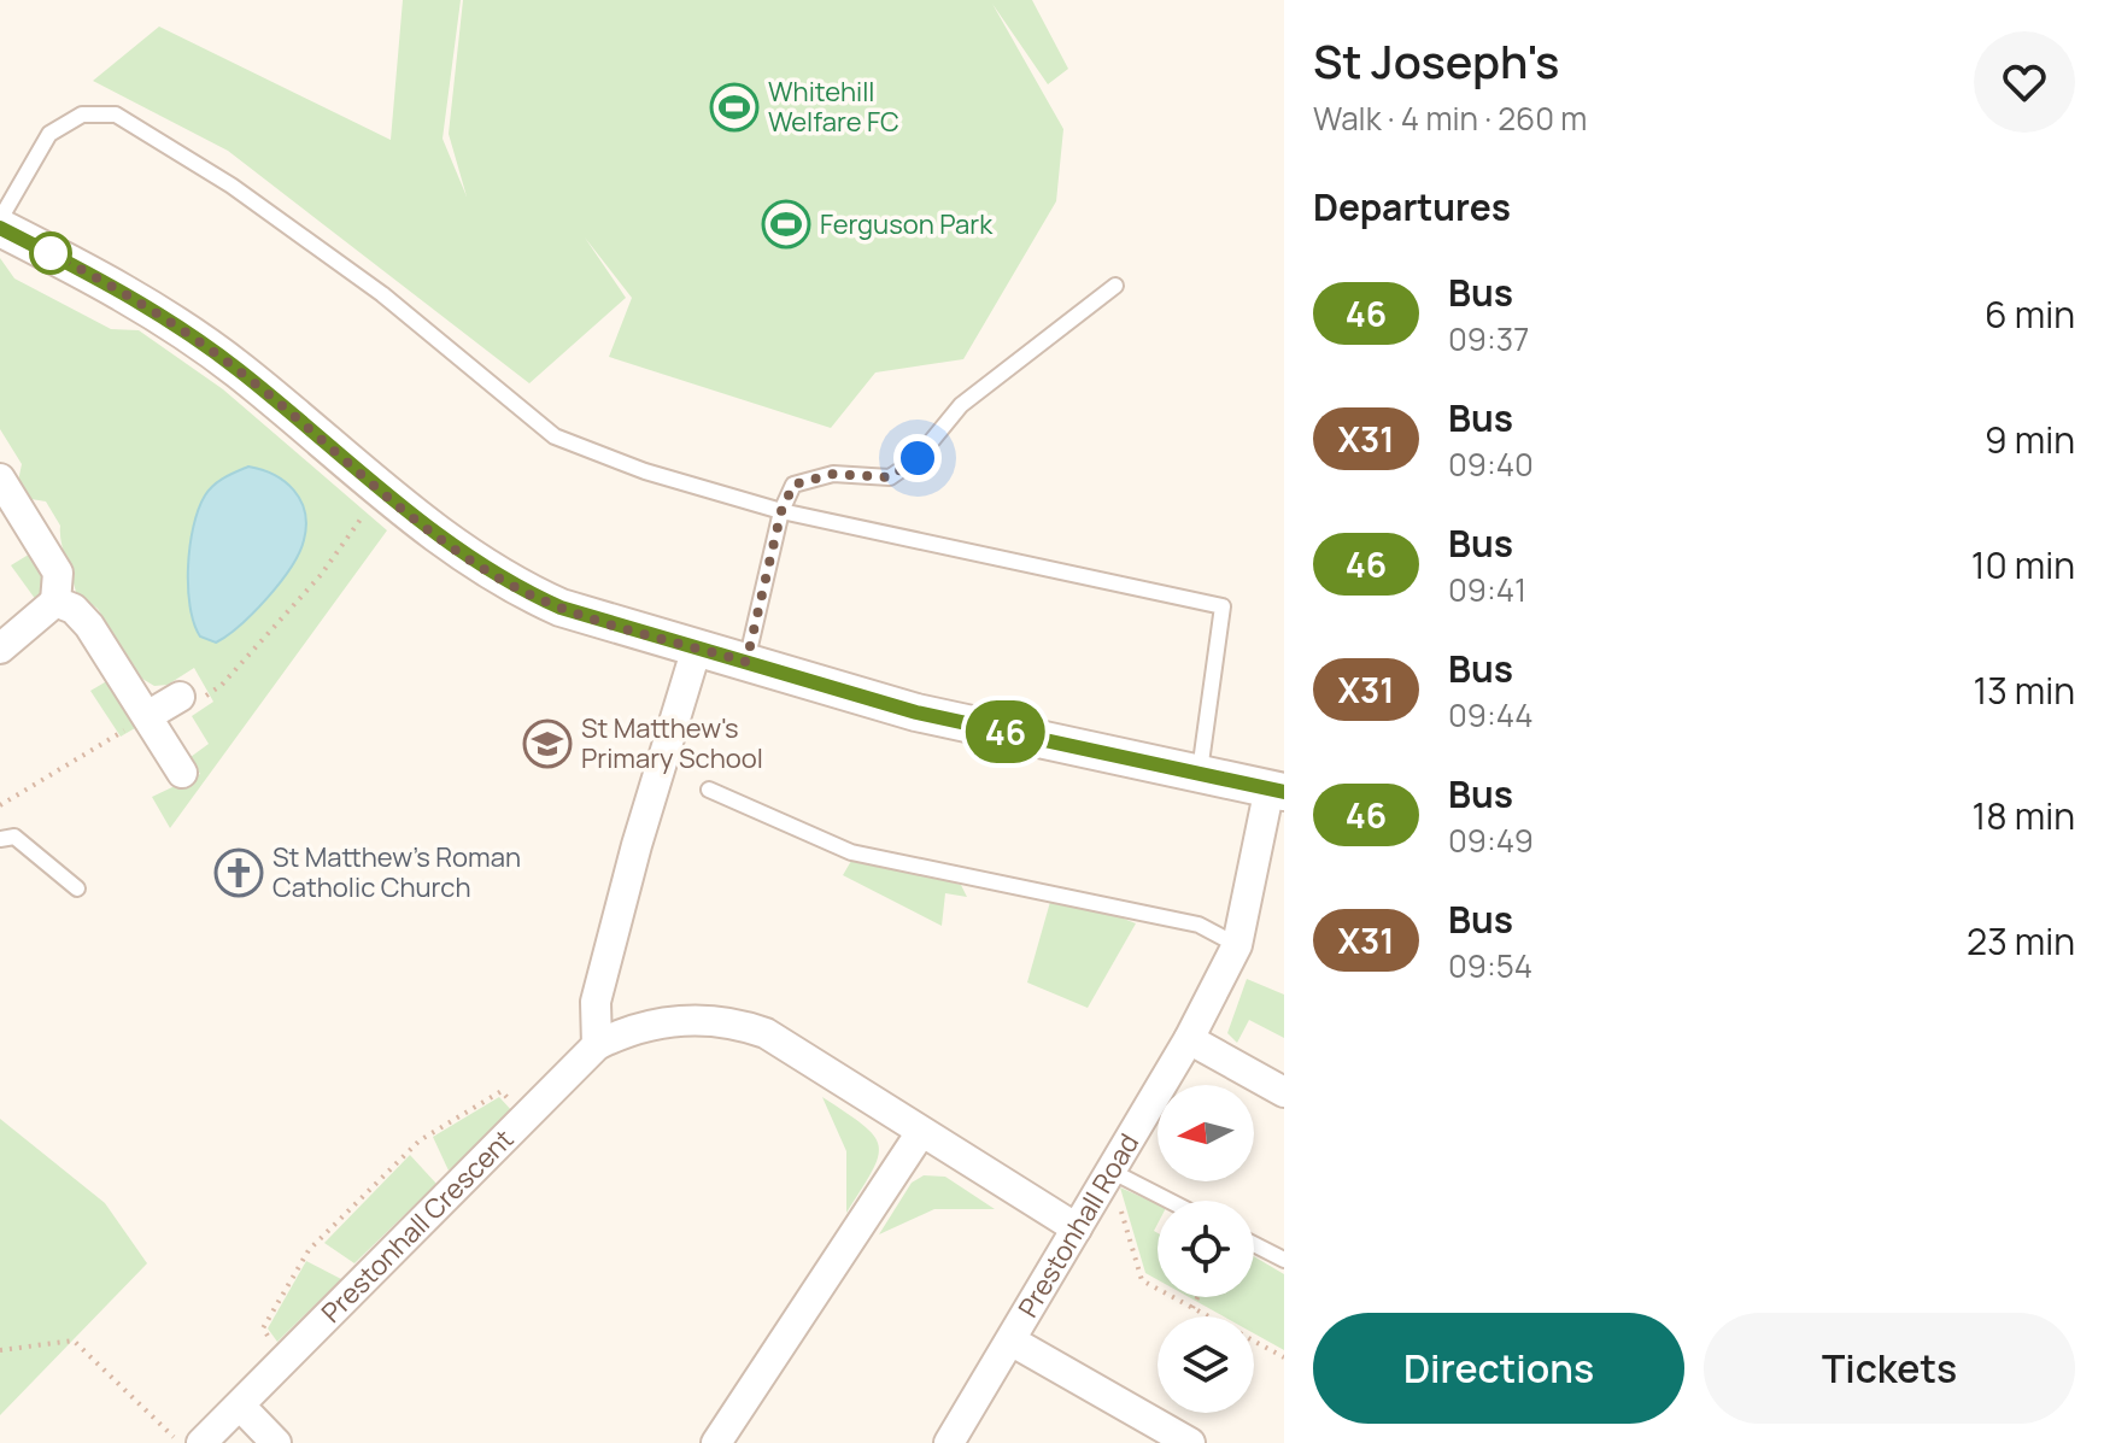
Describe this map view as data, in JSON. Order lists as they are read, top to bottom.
{
  "streets": {
    "street": ["Prestonhall Crescent", "Prestonhall Road"]
  },
  "crossings": [
    ["Prestonhall Crescent", "Prestonhall Road"]
  ],
  "places": {
    "sports": ["Whitehill Welfare FC", "Ferguson Park"],
    "school or university": ["St Matthew's Primary School"],
    "church": ["St Matthew's Roman Catholic Church"]
  },
  "lines": ["bus line 46"],
  "north": "left",
  "page": {
    "on_map": "46",
    "heading": [
      ["St Joseph's", "Walk · 4 min · 260 m"],
      "Departures"
    ],
    "list": [
      {
        "mark": "46",
        "name": "Bus",
        "note": "09:37",
        "value": "6 min"
      },
      {
        "mark": "X31",
        "name": "Bus",
        "note": "09:40",
        "value": "9 min"
      },
      {
        "mark": "46",
        "name": "Bus",
        "note": "09:41",
        "value": "10 min"
      },
      {
        "mark": "X31",
        "name": "Bus",
        "note": "09:44",
        "value": "13 min"
      },
      {
        "mark": "46",
        "name": "Bus",
        "note": "09:49",
        "value": "18 min"
      },
      {
        "mark": "X31",
        "name": "Bus",
        "note": "09:54",
        "value": "23 min"
      }
    ],
    "buttons": ["Directions", "Tickets"]
  }
}
